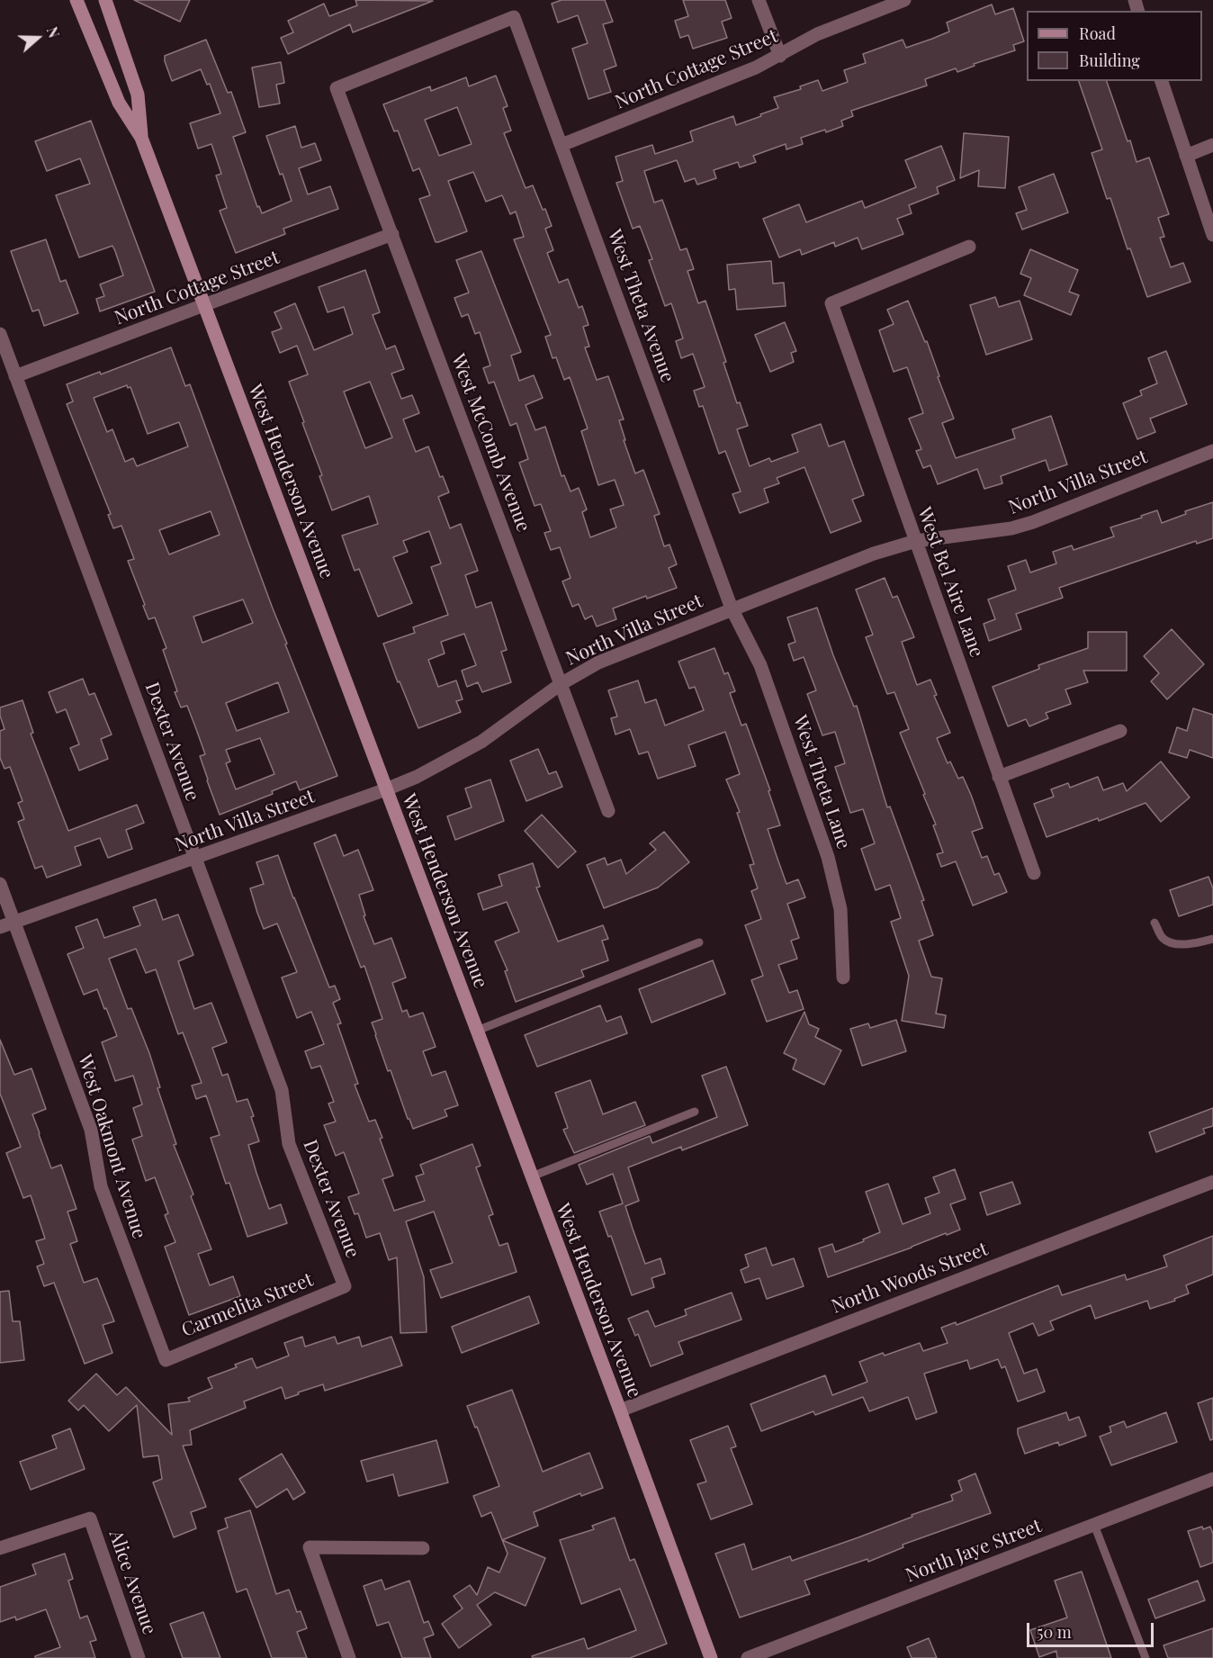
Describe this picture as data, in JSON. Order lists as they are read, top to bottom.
{
  "streets": {
    "main road": ["West Henderson Avenue"],
    "street": [
      "North Cottage Street",
      "West Theta Avenue",
      "West McComb Avenue",
      "North Villa Street",
      "West Bel Aire Lane",
      "Dexter Avenue",
      "West Theta Lane",
      "West Oakmont Avenue",
      "North Woods Street",
      "Carmelita Street",
      "North Jaye Street",
      "Alice Avenue"
    ]
  },
  "crossings": [
    ["North Cottage Street", "West Theta Avenue"],
    ["North Cottage Street", "West McComb Avenue"],
    ["North Cottage Street", "West Henderson Avenue"],
    ["North Cottage Street", "Dexter Avenue"],
    ["West Theta Avenue", "West McComb Avenue"],
    ["West Theta Avenue", "North Villa Street"],
    ["West Theta Avenue", "West Theta Lane"],
    ["West McComb Avenue", "North Villa Street"],
    ["West Henderson Avenue", "North Villa Street"],
    ["West Henderson Avenue", "North Woods Street"],
    ["North Villa Street", "West Bel Aire Lane"],
    ["North Villa Street", "Dexter Avenue"],
    ["North Villa Street", "West Theta Lane"],
    ["North Villa Street", "West Oakmont Avenue"],
    ["Dexter Avenue", "Carmelita Street"],
    ["West Oakmont Avenue", "Carmelita Street"]
  ],
  "legend": ["Road", "Building"],
  "scale_bar": "50 m",
  "north": "right"
}
